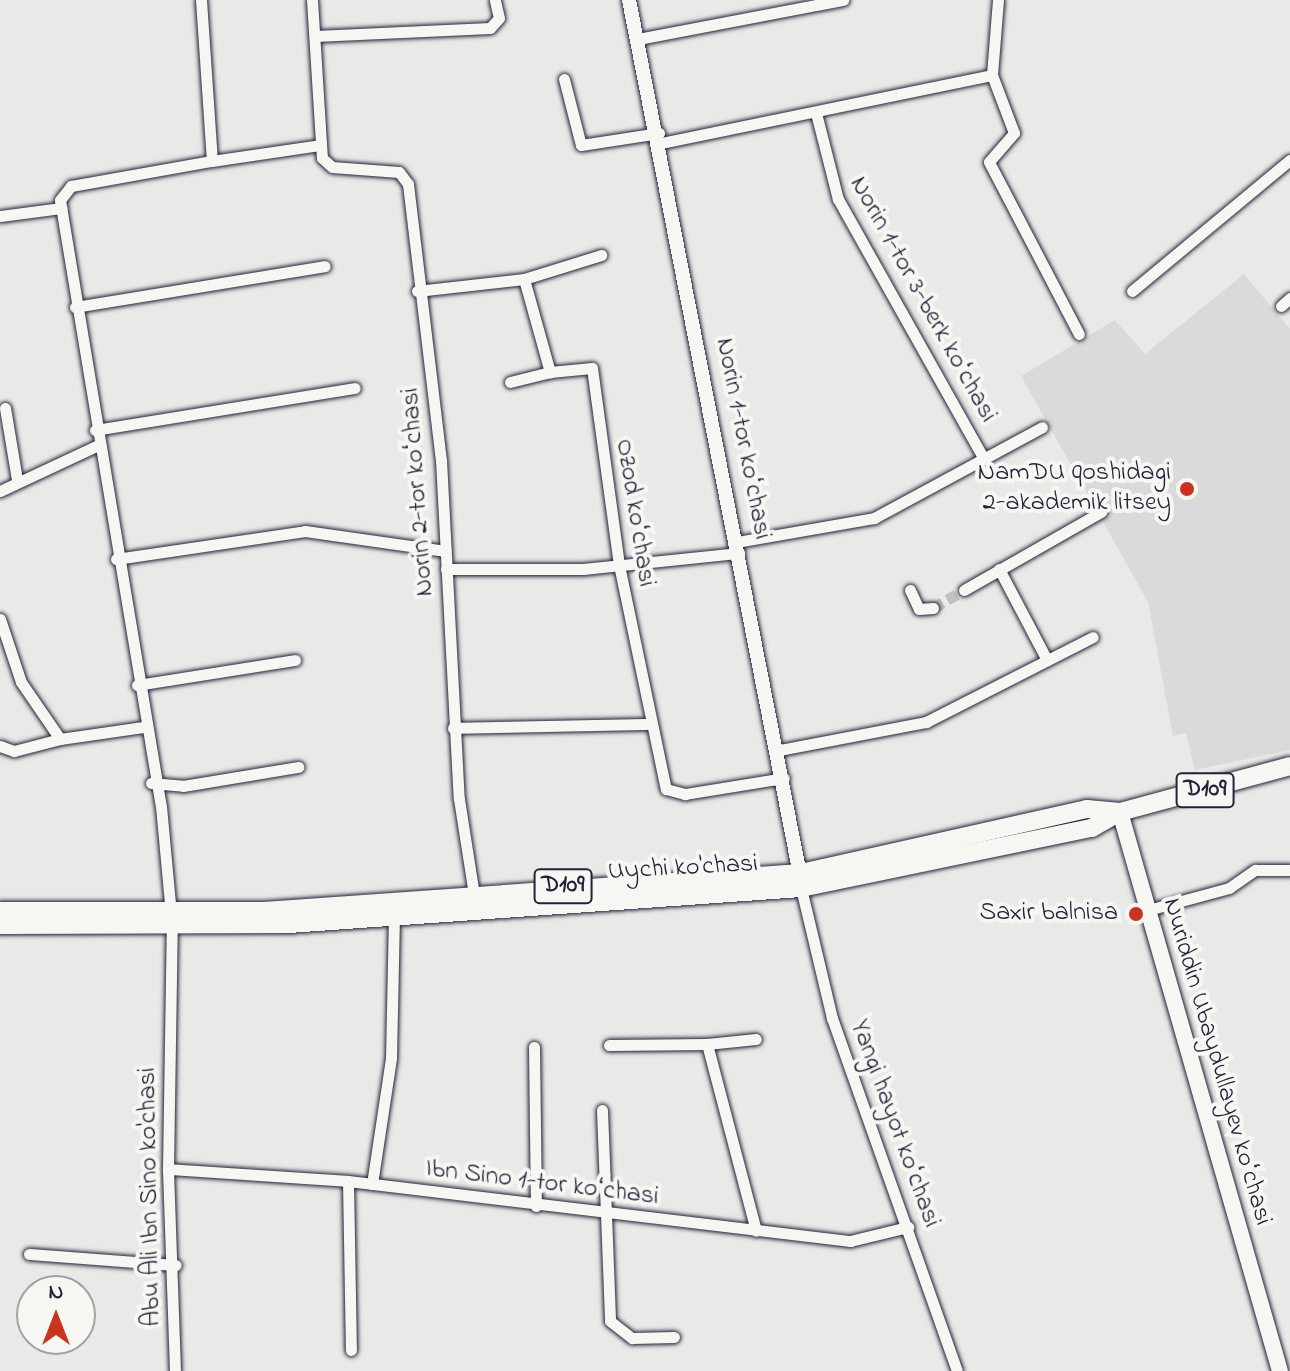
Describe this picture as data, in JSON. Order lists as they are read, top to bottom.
{
  "streets": {
    "main road": ["D109", "Uychi ko'chasi", "Nuriddin Ubaydullayev koʻchasi"],
    "street": [
      "Norin 1-tor 3-berk koʻchasi",
      "Norin 1-tor koʻchasi",
      "Norin 2-tor koʻchasi",
      "Ozod koʻchasi",
      "Yangi hayot koʻchasi",
      "Ibn Sino 1-tor koʻchasi",
      "Abu Ali Ibn Sino ko'chasi"
    ]
  },
  "crossings": [
    ["Norin 1-tor koʻchasi", "Ozod koʻchasi"],
    ["Norin 1-tor koʻchasi", "Uychi ko'chasi"],
    ["Norin 1-tor koʻchasi", "Yangi hayot koʻchasi"],
    ["Norin 2-tor koʻchasi", "Uychi ko'chasi"],
    ["Uychi ko'chasi", "Nuriddin Ubaydullayev koʻchasi"],
    ["Uychi ko'chasi", "Yangi hayot koʻchasi"],
    ["Uychi ko'chasi", "Abu Ali Ibn Sino ko'chasi"],
    ["Yangi hayot koʻchasi", "Ibn Sino 1-tor koʻchasi"],
    ["Ibn Sino 1-tor koʻchasi", "Abu Ali Ibn Sino ko'chasi"]
  ],
  "places": ["NamDU qoshidagi 2-akademik litsey", "Saxir balnisa"],
  "north": "top"
}
